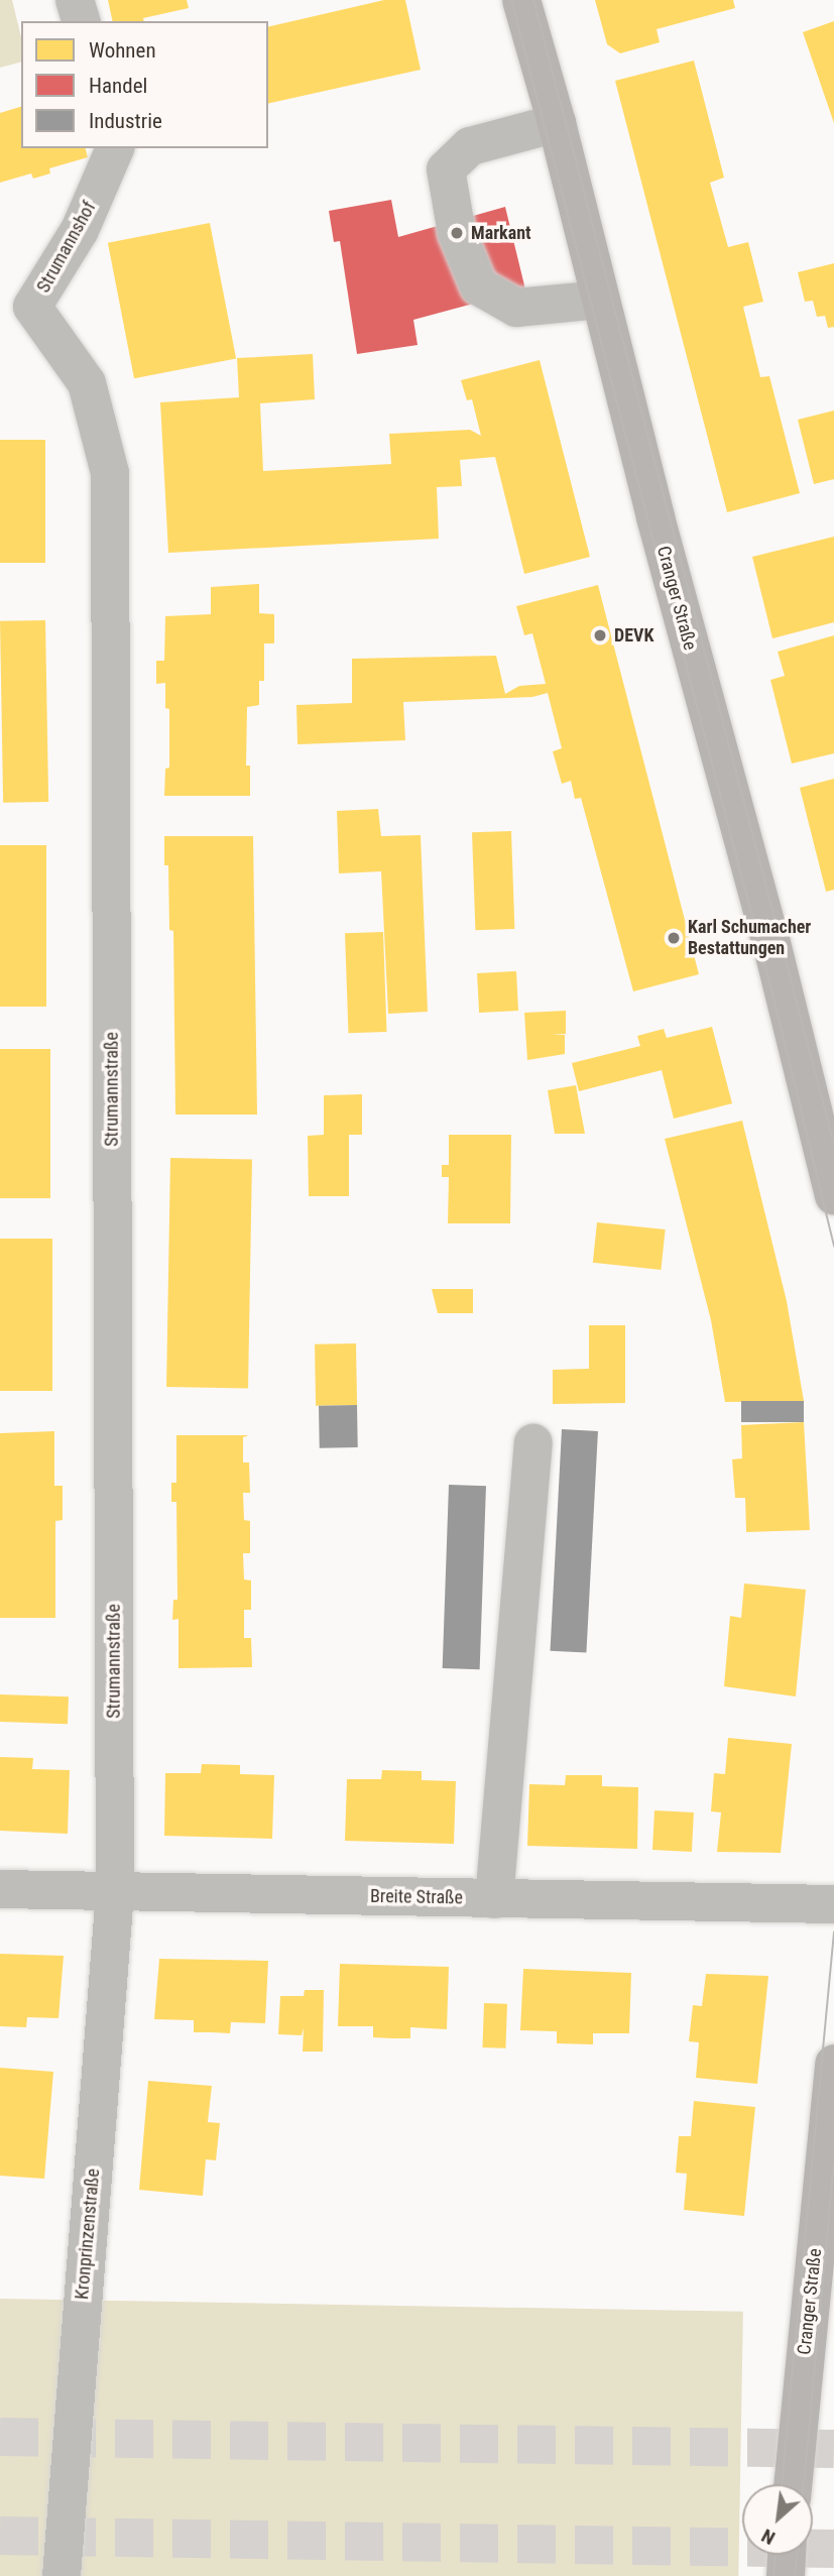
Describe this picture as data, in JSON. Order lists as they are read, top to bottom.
{
  "streets": {
    "main road": ["Cranger Straße"],
    "street": [
      "Strumannshof",
      "Strumannstraße",
      "Breite Straße",
      "Kronprinzenstraße"
    ]
  },
  "crossings": [
    ["Strumannshof", "Strumannstraße"],
    ["Strumannstraße", "Breite Straße"],
    ["Strumannstraße", "Kronprinzenstraße"],
    ["Breite Straße", "Kronprinzenstraße"]
  ],
  "places": ["Markant", "DEVK", "Karl Schumacher Bestattungen"],
  "legend": ["Wohnen", "Handel", "Industrie"],
  "north": "bottom left"
}
